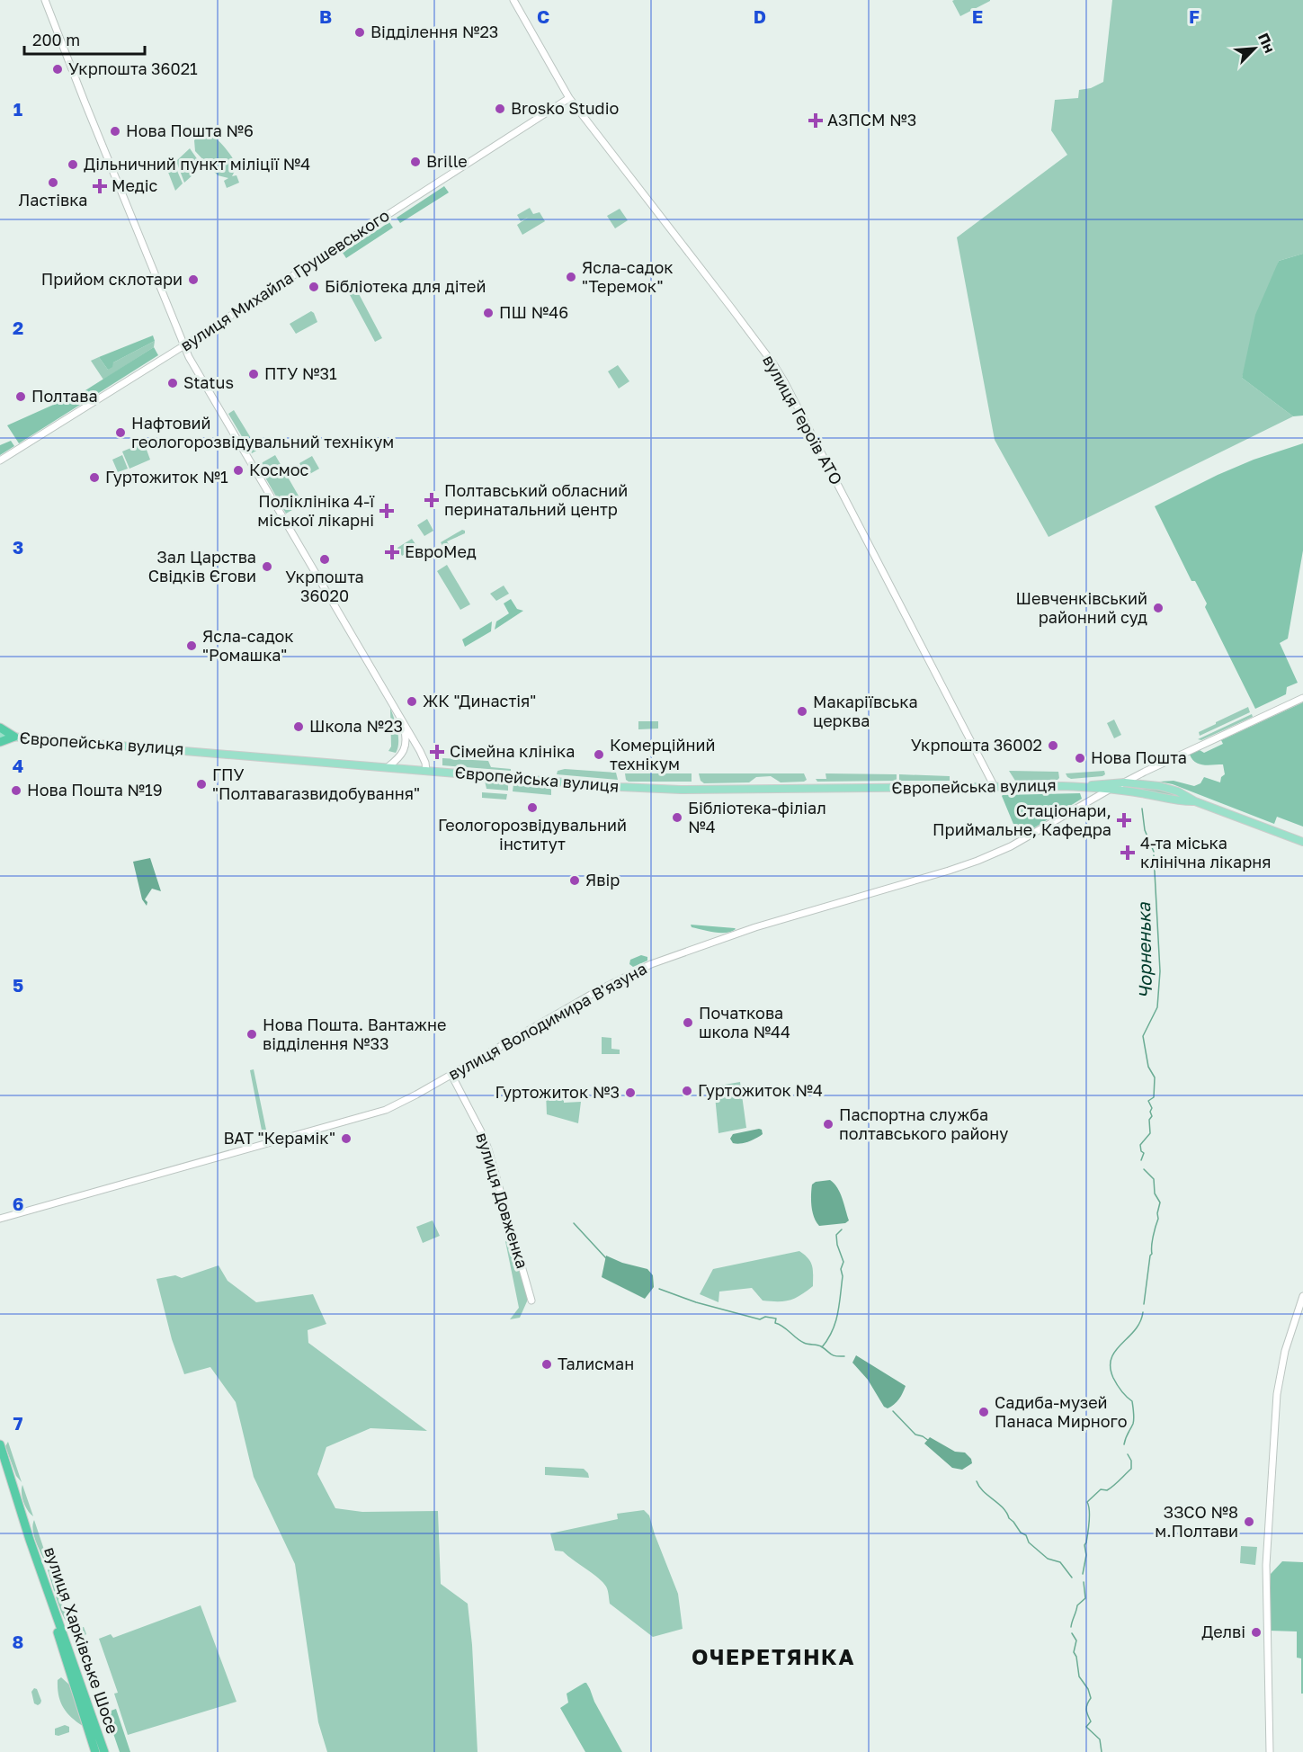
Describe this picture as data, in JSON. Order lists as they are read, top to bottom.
{
  "streets": {
    "highway": ["вулиця Харківське Шосе"],
    "main road": [
      "вулиця Михайла Грушевського",
      "вулиця Героїв АТО",
      "Європейська вулиця",
      "вулиця Володимира В'язуна",
      "вулиця Довженка"
    ]
  },
  "crossings": [
    ["вулиця Михайла Грушевського", "вулиця Героїв АТО"],
    ["вулиця Героїв АТО", "Європейська вулиця"],
    ["Європейська вулиця", "вулиця Володимира В'язуна"],
    ["вулиця Володимира В'язуна", "вулиця Довженка"]
  ],
  "districts": ["ОЧЕРЕТЯНКА"],
  "water": ["Чорненька"],
  "places": {
    "other": [
      "Відділення №23",
      "Укрпошта 36021",
      "Brosko Studio",
      "Нова Пошта №6",
      "Brille",
      "Дільничний пункт міліції №4",
      "Ластівка",
      "Ясла-садок \"Теремок\"",
      "Прийом склотари",
      "Бібліотека для дітей",
      "ПШ №46",
      "ПТУ №31",
      "Status",
      "Полтава",
      "Нафтовий геологорозвідувальний технікум",
      "Космос",
      "Гуртожиток №1",
      "Укрпошта 36020",
      "Зал Царства Cвідків Єгови",
      "Шевченківський районний суд",
      "Ясла-садок \"Ромашка\"",
      "ЖК \"Династія\"",
      "Макаріївська церква",
      "Школа №23",
      "Укрпошта 36002",
      "Комерційний технікум",
      "Нова Пошта",
      "ГПУ \"Полтавагазвидобування\"",
      "Нова Пошта №19",
      "Геологорозвідувальний інститут",
      "Бібліотека-філіал №4",
      "Явір",
      "Початкова школа №44",
      "Нова Пошта. Вантажне відділення №33",
      "Гуртожиток №4",
      "Гуртожиток №3",
      "Паспортна служба полтавського району",
      "ВАТ \"Керамік\"",
      "Талисман",
      "Садиба-музей Панаса Мирного",
      "ЗЗСО №8 м.Полтави",
      "Делві"
    ],
    "health": [
      "АЗПСМ №3",
      "Медіс",
      "Полтавський обласний перинатальний центр",
      "Поліклініка 4-ї міської лікарні",
      "ЕвроМед",
      "Сімейна клініка",
      "Стаціонари, Приймальне, Кафедра",
      "4-та міська клінічна лікарня"
    ]
  },
  "scale_bar": "200 m",
  "north": "top right",
  "grid": {
    "columns": [
      "B",
      "C",
      "D",
      "E",
      "F"
    ],
    "rows": [
      "1",
      "2",
      "3",
      "4",
      "5",
      "6",
      "7",
      "8"
    ]
  }
}
